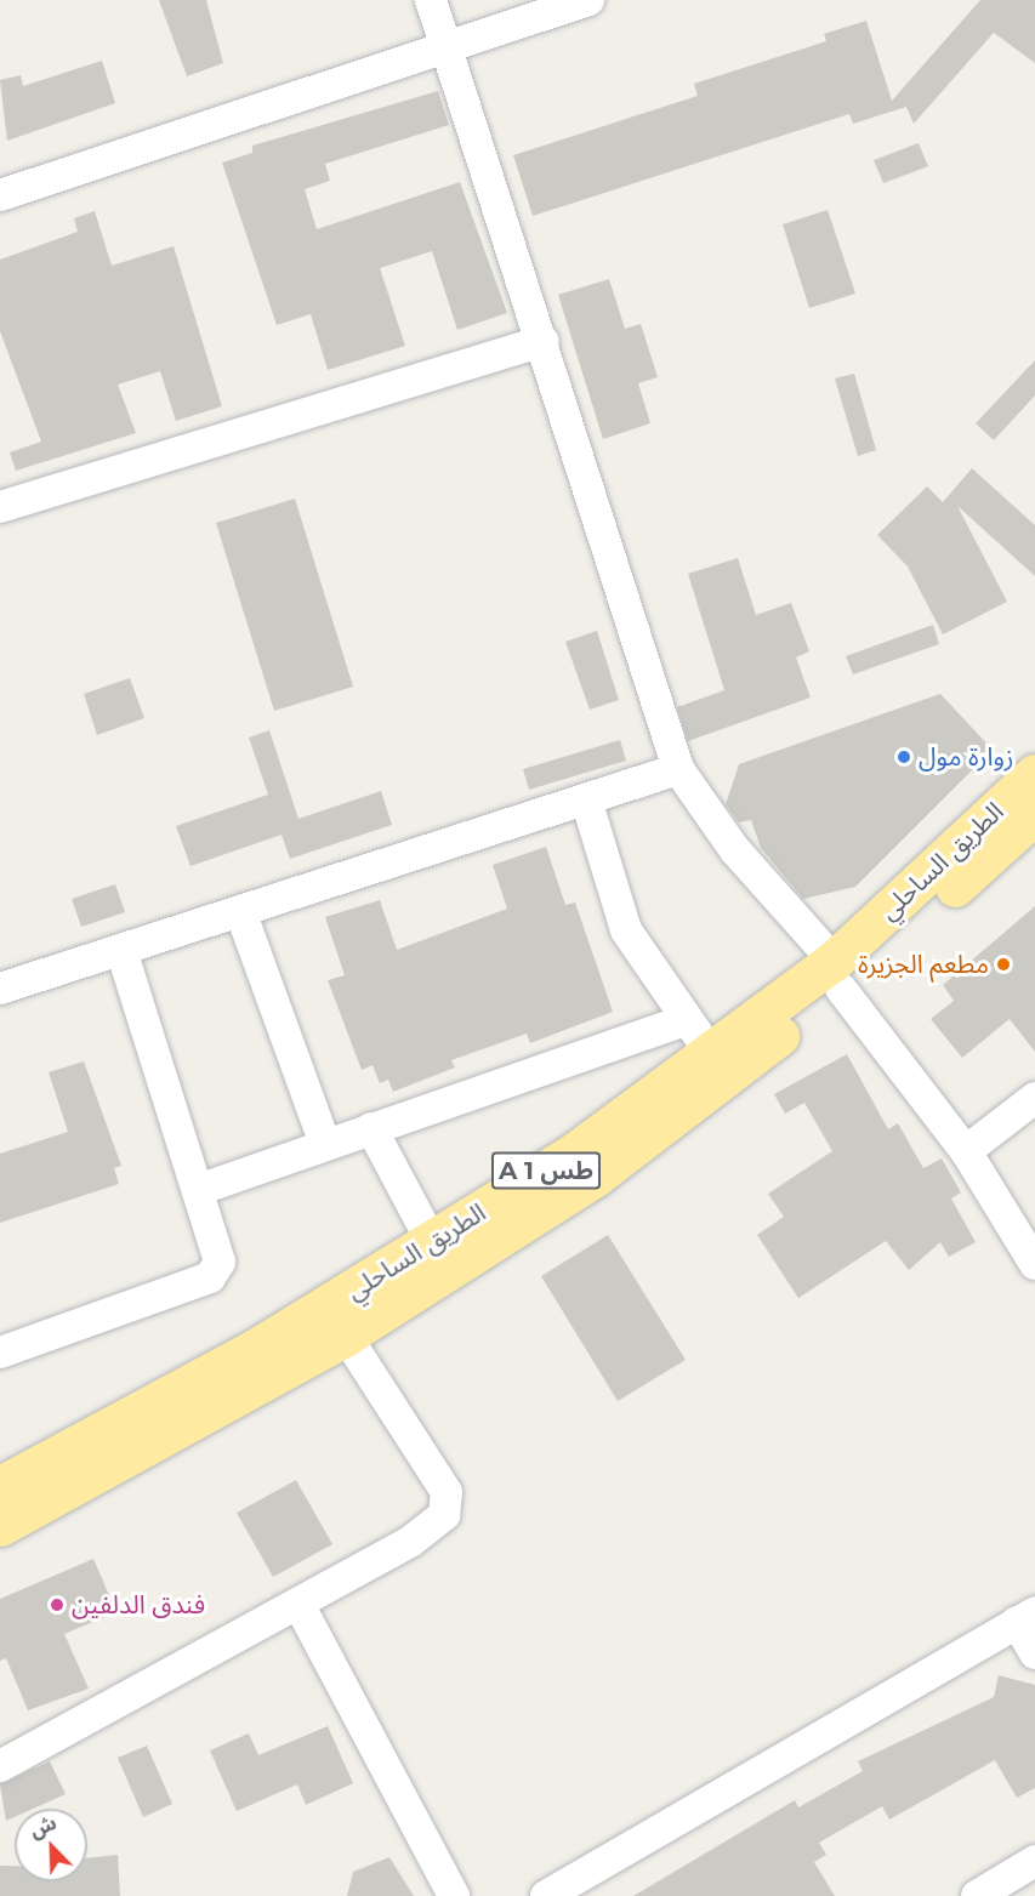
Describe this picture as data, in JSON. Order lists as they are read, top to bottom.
{
  "streets": {
    "highway": ["الطريق الساحلي", "A 1 طس"]
  },
  "places": ["زوارة مول", "مطعم الجزيرة", "فندق الدلفين"],
  "north": "top left"
}
